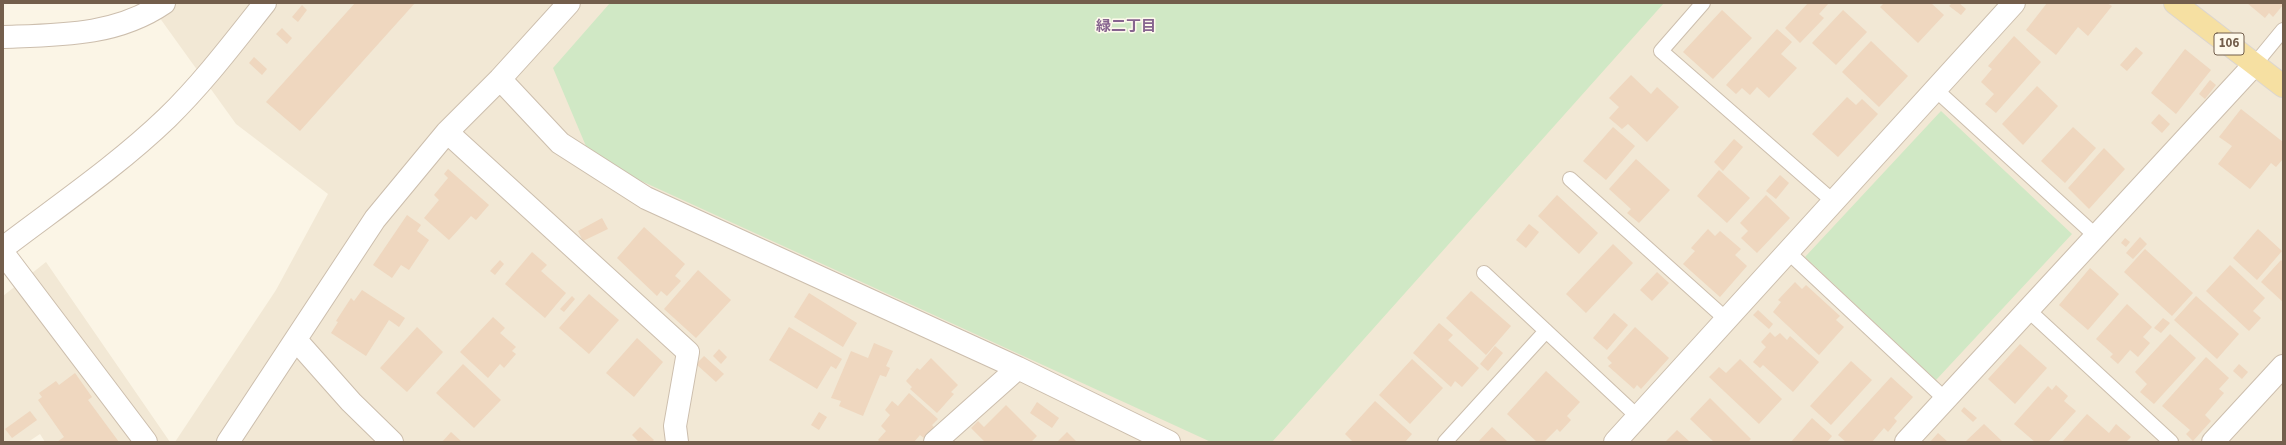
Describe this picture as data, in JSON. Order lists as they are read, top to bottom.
{
  "streets": {
    "main road": ["106"]
  },
  "districts": ["緑二丁目"]
}
